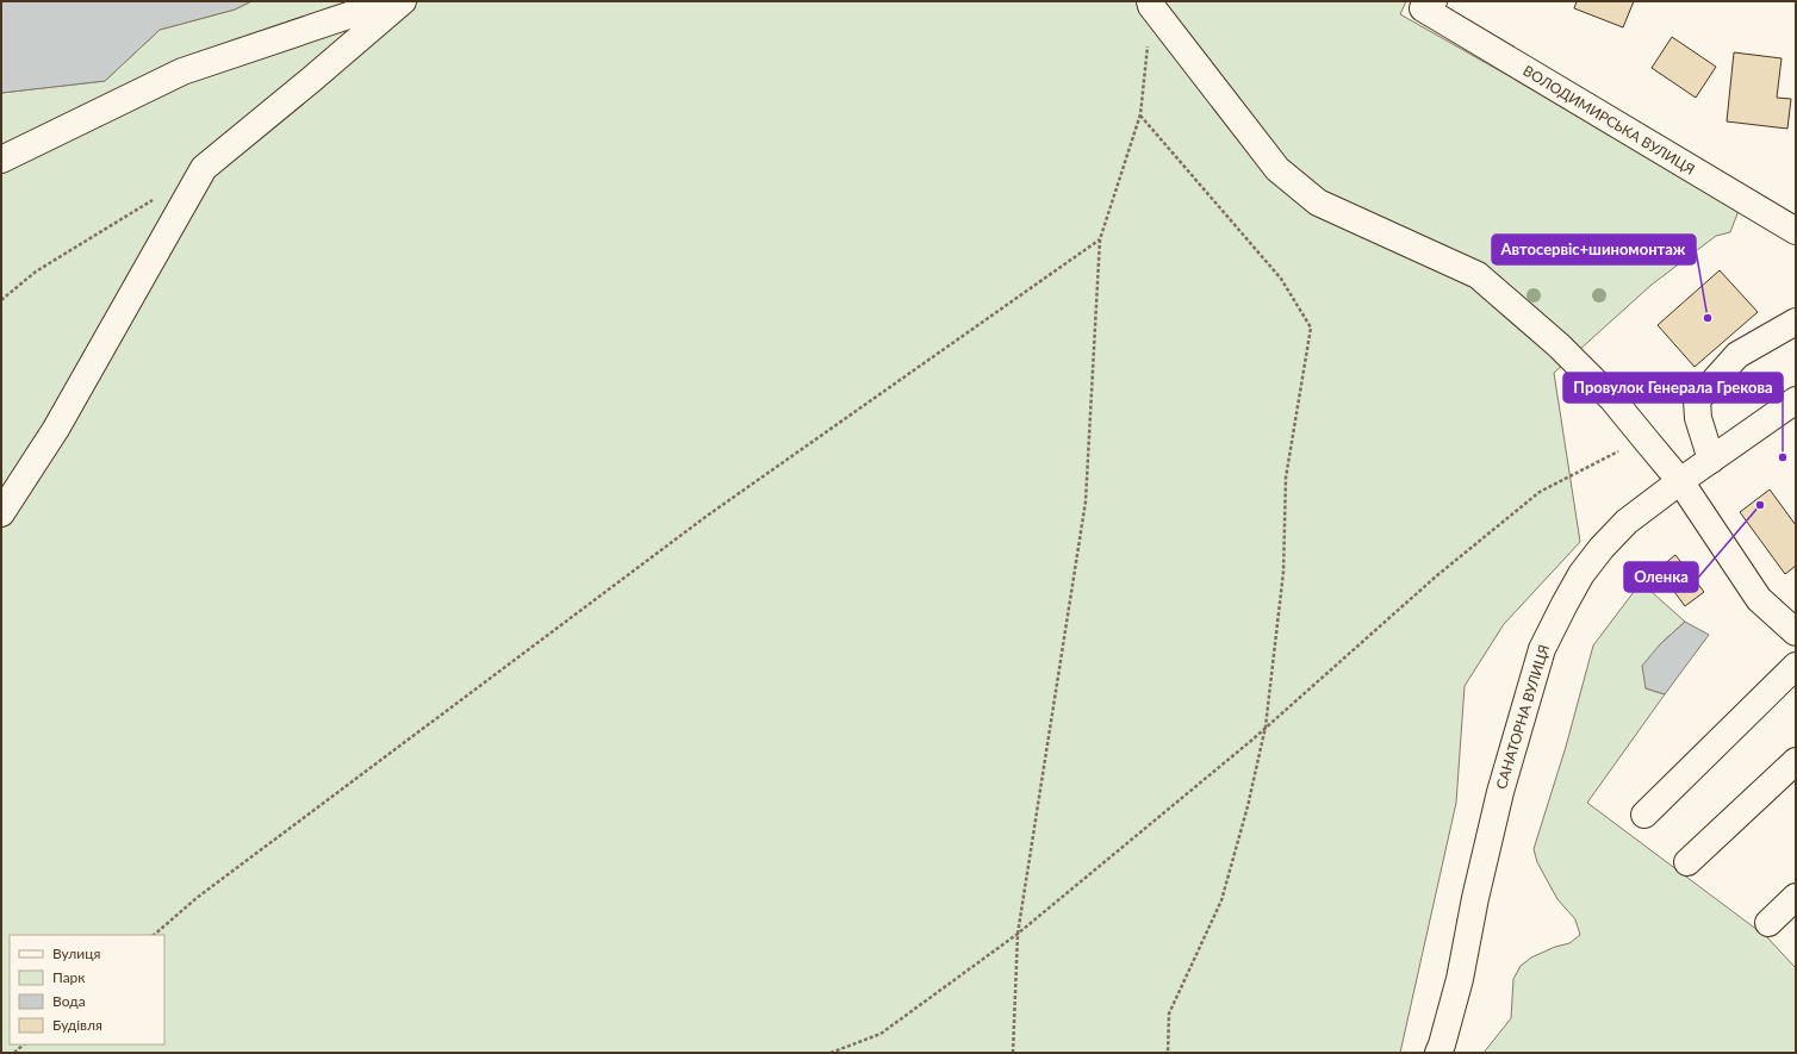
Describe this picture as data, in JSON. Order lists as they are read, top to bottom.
{
  "streets": {
    "main road": ["ВОЛОДИМИРСЬКА ВУЛИЦЯ", "САНАТОРНА ВУЛИЦЯ"]
  },
  "places": ["Автосервіс+шиномонтаж", "Провулок Генерала Грекова", "Оленка"],
  "legend": [
    "Вулиця",
    "Парк",
    "Вода",
    "Будівля"
  ]
}
